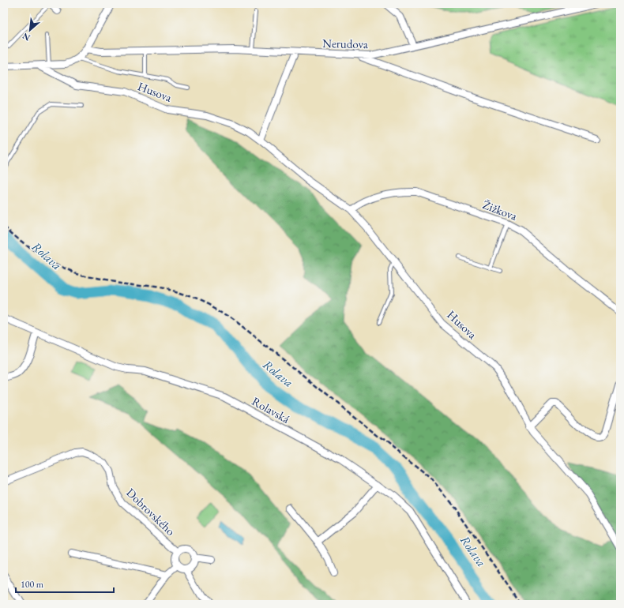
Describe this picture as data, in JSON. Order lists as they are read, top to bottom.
{
  "streets": {
    "street": [
      "Nerudova",
      "Husova",
      "Žižkova",
      "Rolavská",
      "Dobrovského"
    ]
  },
  "crossings": [
    ["Husova", "Žižkova"]
  ],
  "water": ["Rolava"],
  "scale_bar": "100 m",
  "north": "bottom left"
}
